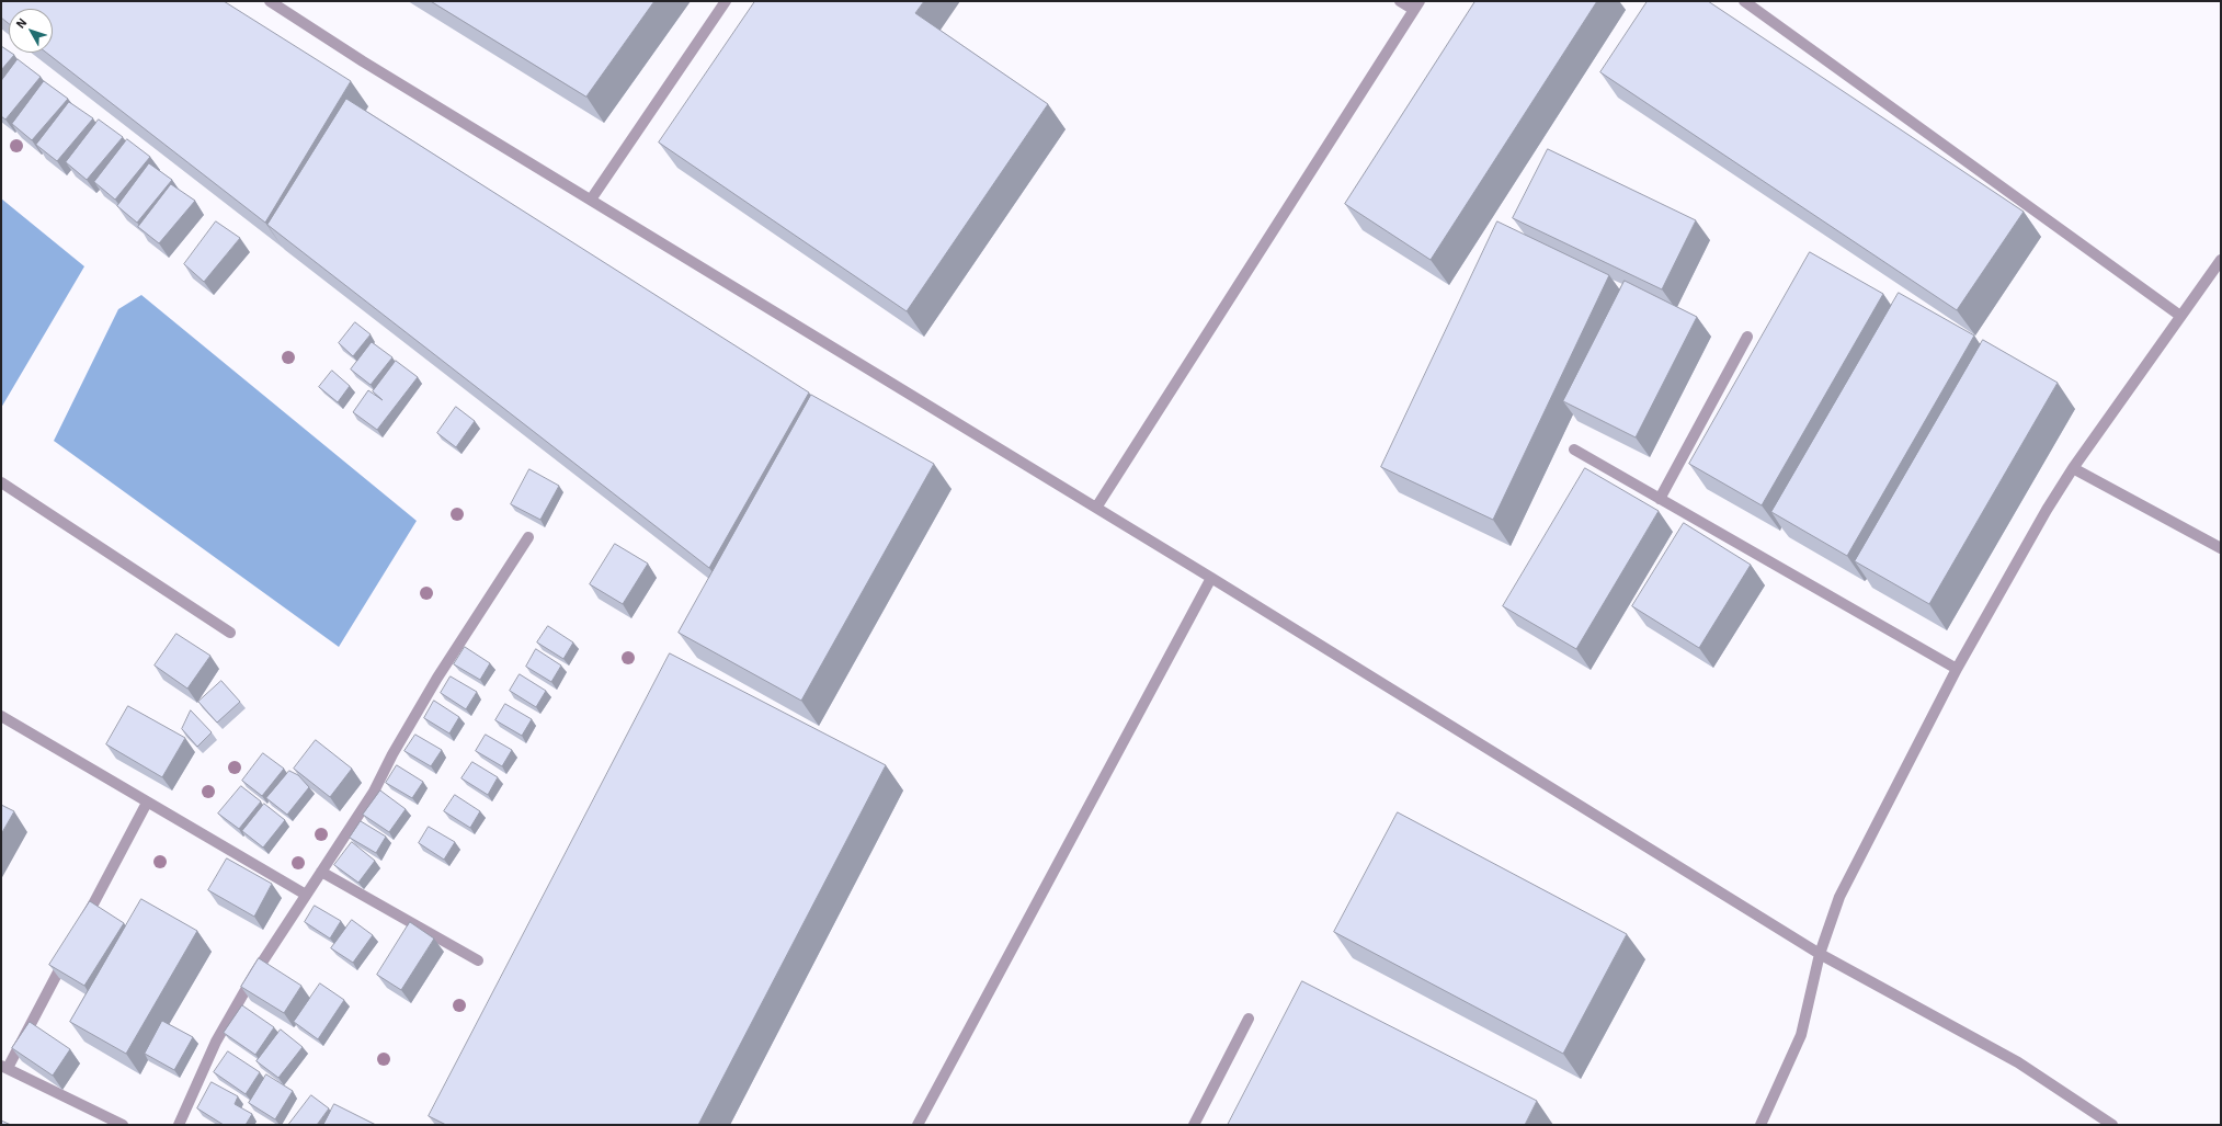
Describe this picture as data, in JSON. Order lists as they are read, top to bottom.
{
  "north": "top left"
}
